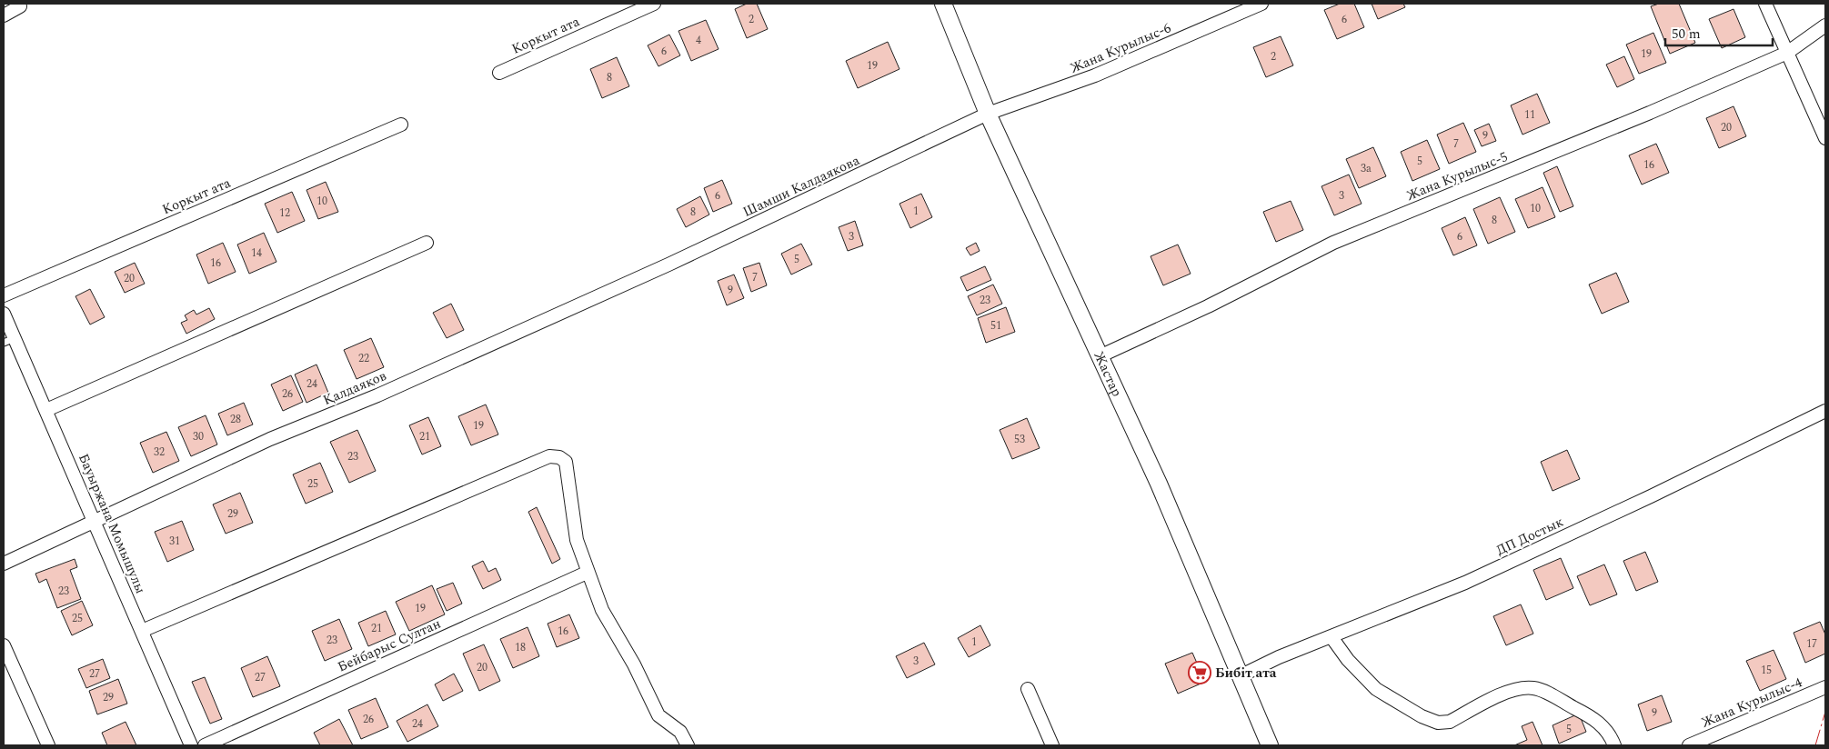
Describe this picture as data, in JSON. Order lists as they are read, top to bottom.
{
  "streets": {
    "street": [
      "Коркыт ата",
      "Жана Курылыс-6",
      "Жана Курылыс-5",
      "Шамши Калдаякова",
      "Жастар",
      "Қалдаяқов",
      "Бауыржана Момышулы",
      "ДП Достык",
      "Бейбарыс Султан",
      "Жана Курылыс-4"
    ]
  },
  "crossings": [
    ["Жана Курылыс-6", "Шамши Калдаякова"],
    ["Жана Курылыс-6", "Жастар"],
    ["Жана Курылыс-5", "Жастар"],
    ["Шамши Калдаякова", "Жастар"],
    ["Шамши Калдаякова", "Қалдаяқов"],
    ["Жастар", "ДП Достык"],
    ["Қалдаяқов", "Бауыржана Момышулы"]
  ],
  "places": {
    "supermarket": ["Бибіт ата"]
  },
  "house_numbers": [
    "2",
    "6",
    "4",
    "6",
    "19",
    "2",
    "19",
    "8",
    "11",
    "20",
    "9",
    "7",
    "5",
    "16",
    "3а",
    "6",
    "3",
    "10",
    "10",
    "1",
    "8",
    "12",
    "8",
    "3",
    "6",
    "14",
    "5",
    "16",
    "7",
    "20",
    "9",
    "23",
    "51",
    "22",
    "24",
    "26",
    "28",
    "19",
    "30",
    "21",
    "53",
    "32",
    "23",
    "25",
    "29",
    "31",
    "23",
    "19",
    "25",
    "21",
    "16",
    "23",
    "1",
    "17",
    "18",
    "3",
    "20",
    "15",
    "27",
    "27",
    "29",
    "9",
    "26",
    "24",
    "5"
  ],
  "scale_bar": "50 m"
}
